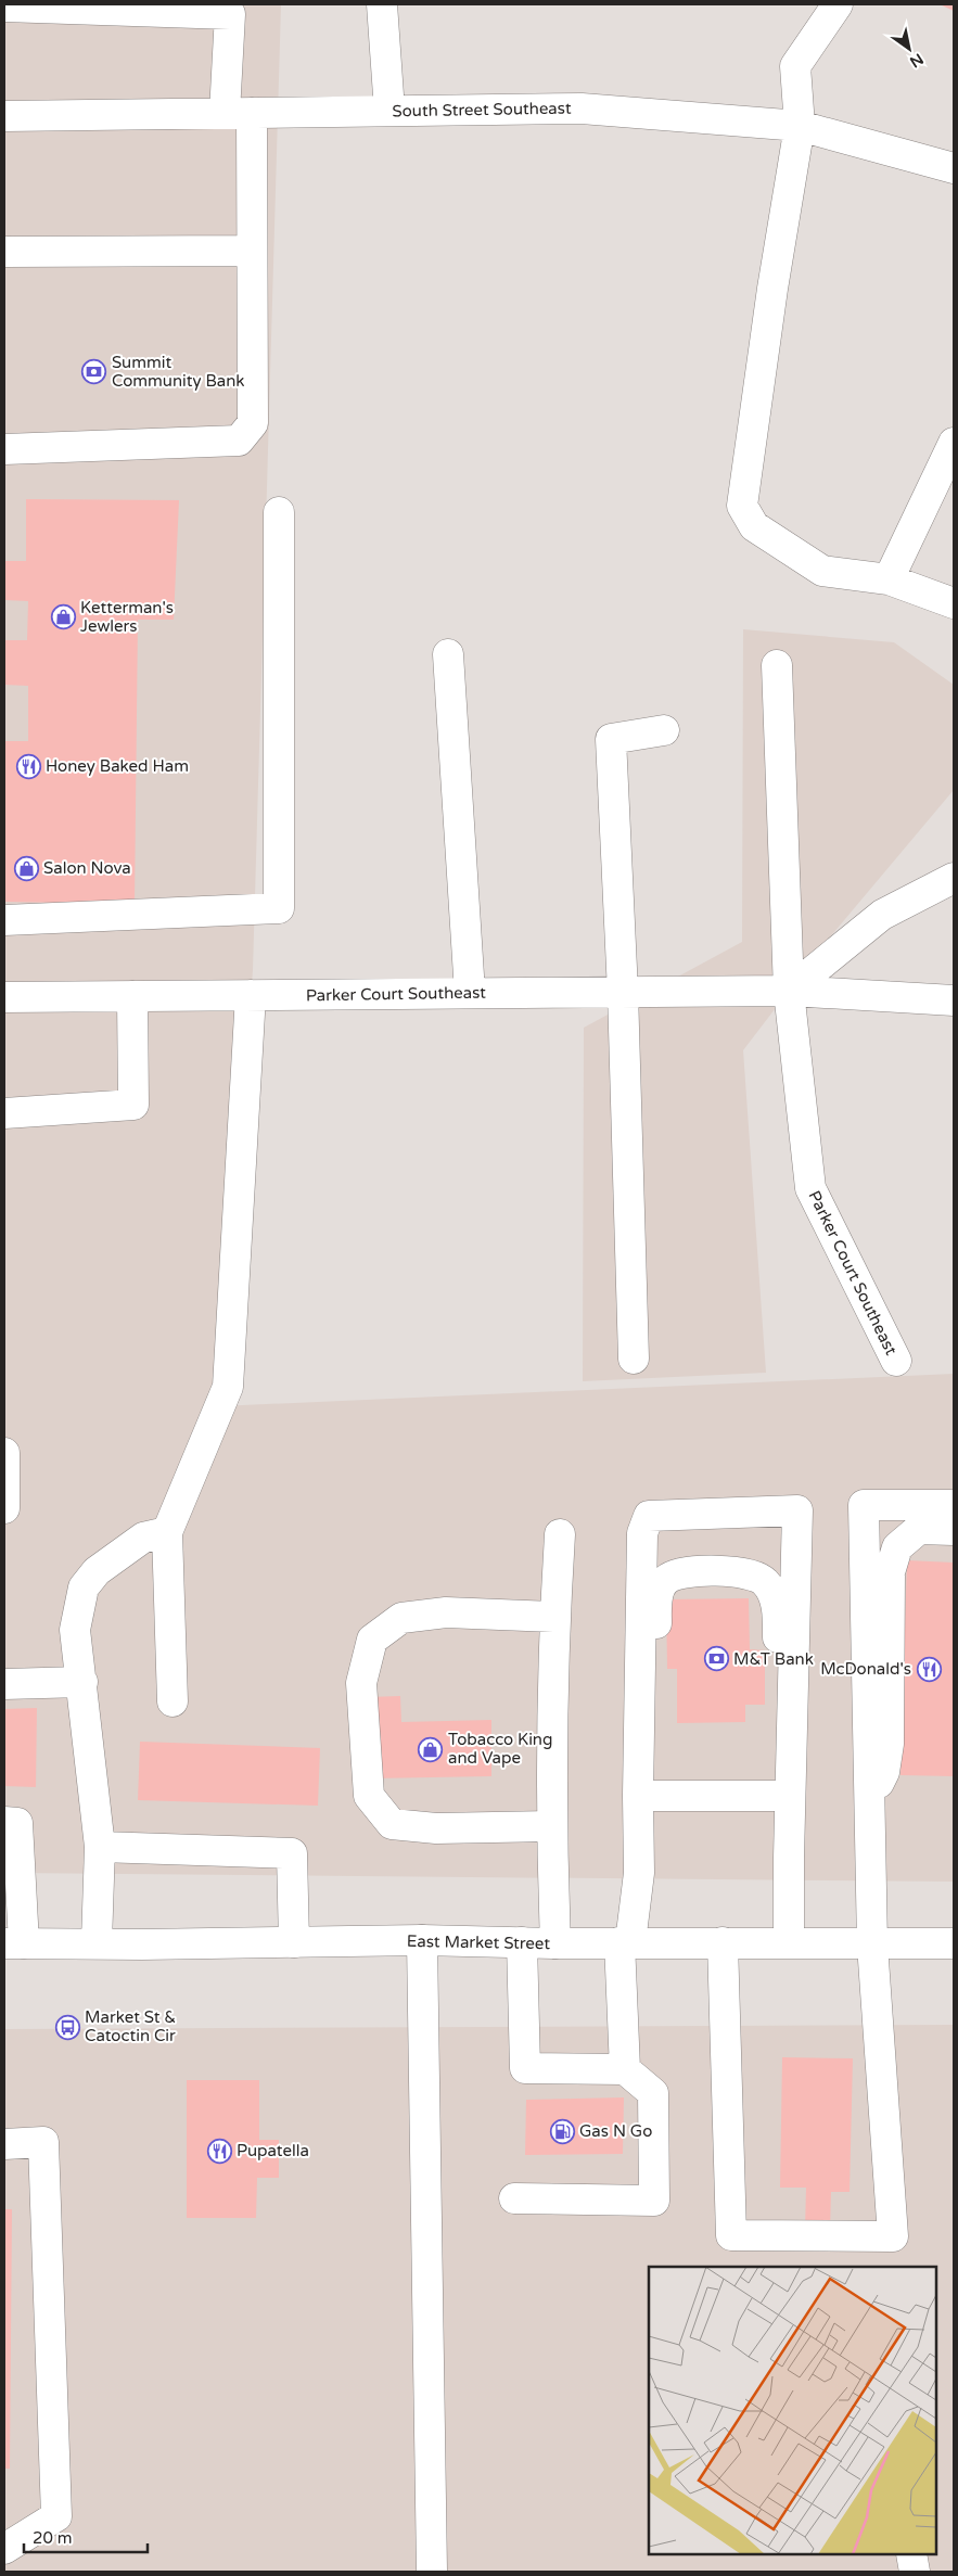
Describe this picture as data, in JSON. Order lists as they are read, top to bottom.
{
  "streets": {
    "street": ["South Street Southeast", "Parker Court Southeast", "East Market Street"]
  },
  "places": {
    "bank": ["Summit Community Bank", "M&T Bank"],
    "shop": ["Ketterman's Jewlers", "Salon Nova", "Tobacco King and Vape"],
    "restaurant": ["Honey Baked Ham", "McDonald's", "Pupatella"],
    "bus stop": ["Market St & Catoctin Cir"],
    "fuel station": ["Gas N Go"]
  },
  "scale_bar": "20 m",
  "north": "bottom right"
}
